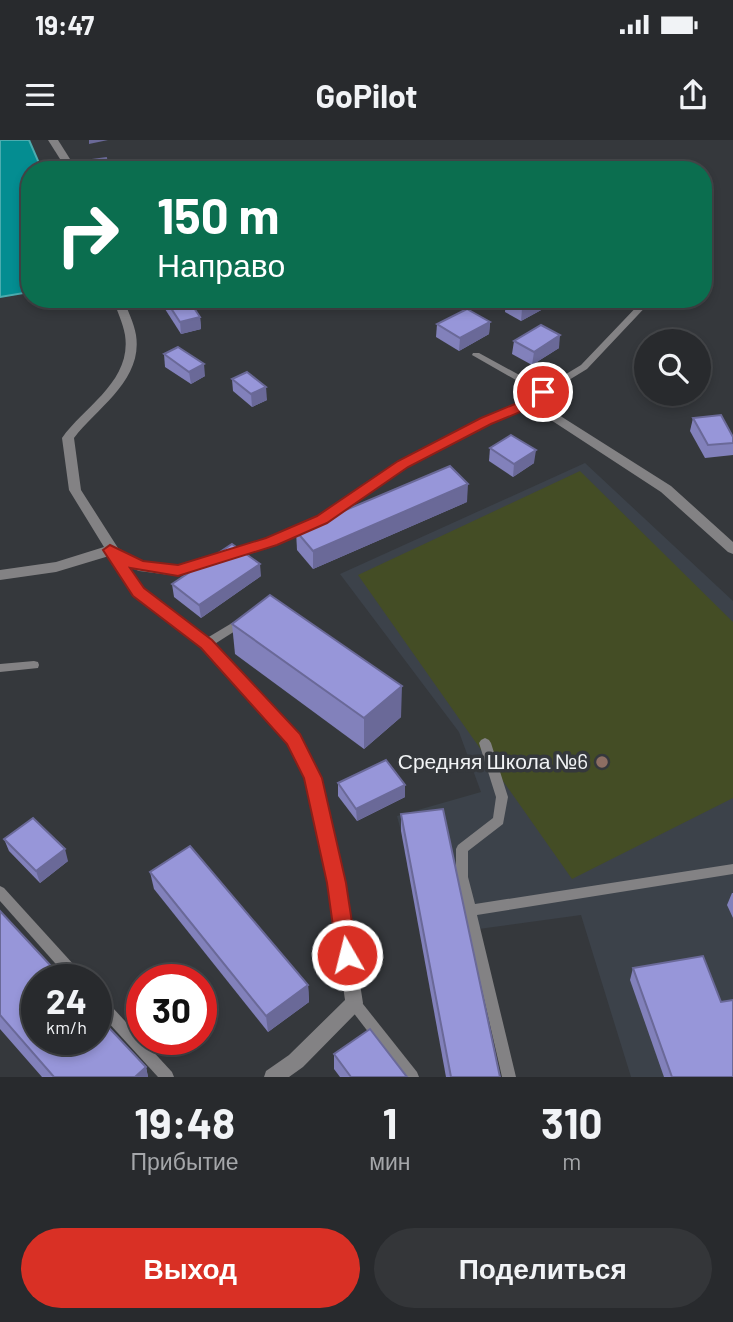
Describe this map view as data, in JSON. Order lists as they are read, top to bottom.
{
  "places": ["Средняя Школа №6"],
  "page": {
    "status": "19:47",
    "header": "GoPilot",
    "turn": ["150 m", "Направо"],
    "speed": "24 km/h",
    "limit": "30",
    "eta": [
      "19:48",
      "Прибытие",
      "1",
      "мин",
      "310",
      "m"
    ],
    "buttons": ["Выход", "Поделиться"]
  }
}
